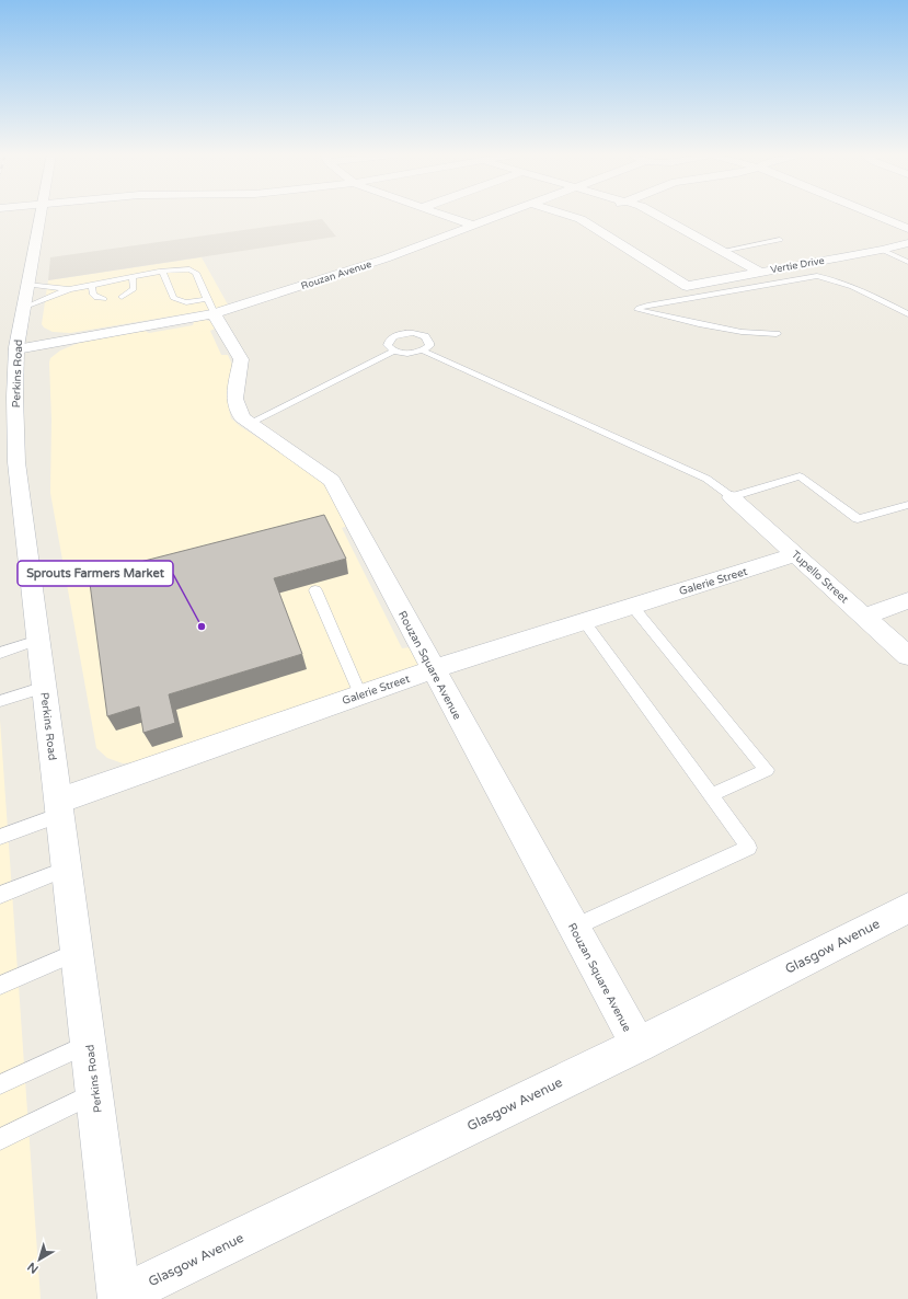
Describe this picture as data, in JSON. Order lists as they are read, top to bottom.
{
  "streets": {
    "street": [
      "Vertie Drive",
      "Rouzan Avenue",
      "Perkins Road",
      "Tupello Street",
      "Galerie Street",
      "Rouzan Square Avenue",
      "Glasgow Avenue"
    ]
  },
  "crossings": [
    ["Rouzan Avenue", "Perkins Road"],
    ["Rouzan Avenue", "Rouzan Square Avenue"],
    ["Perkins Road", "Galerie Street"],
    ["Perkins Road", "Glasgow Avenue"],
    ["Tupello Street", "Galerie Street"],
    ["Galerie Street", "Rouzan Square Avenue"],
    ["Rouzan Square Avenue", "Glasgow Avenue"]
  ],
  "places": ["Sprouts Farmers Market"],
  "north": "bottom left"
}
